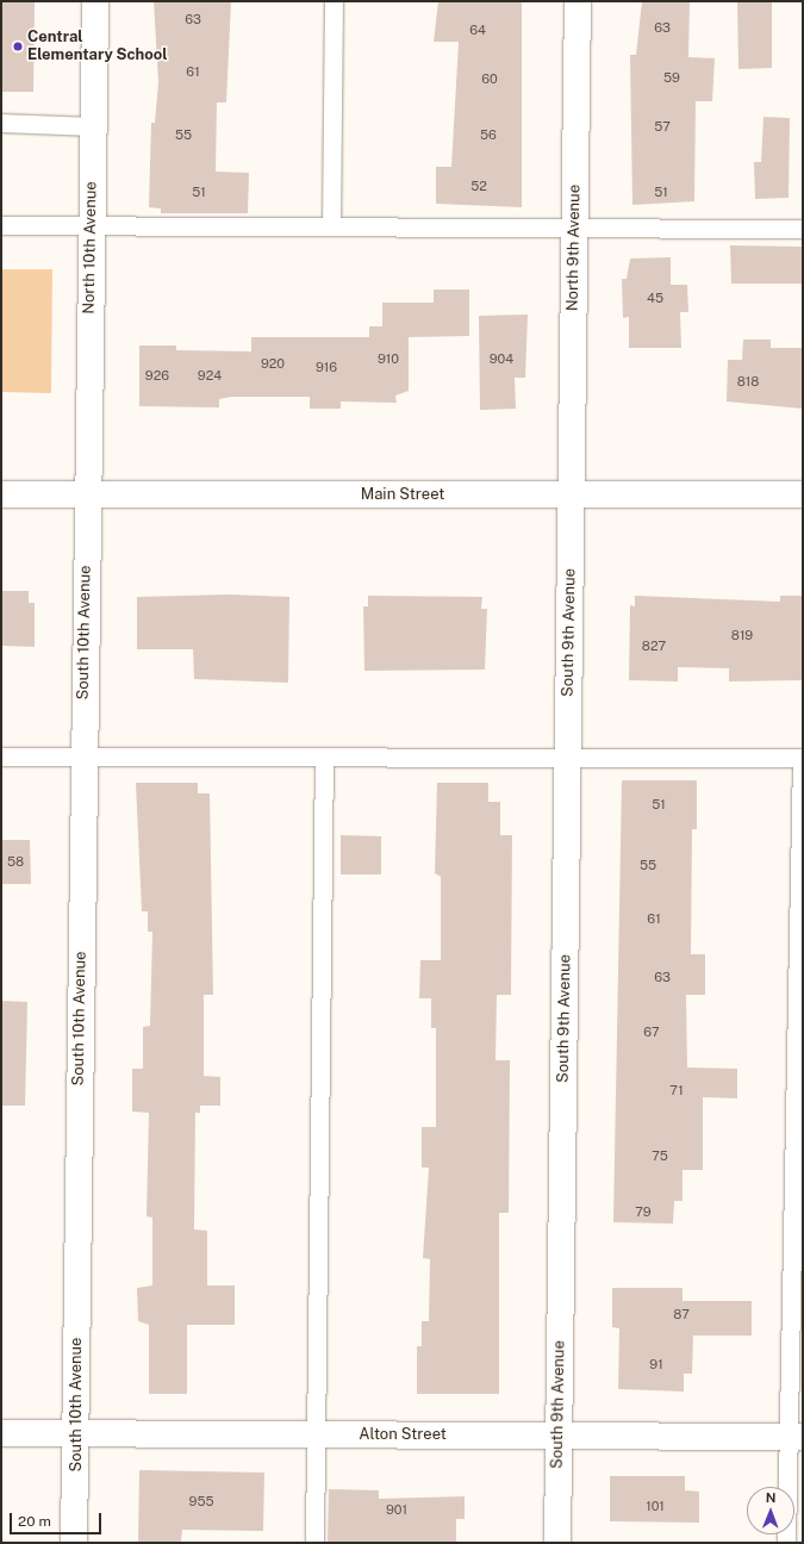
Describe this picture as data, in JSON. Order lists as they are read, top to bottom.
{
  "streets": {
    "street": [
      "North 10th Avenue",
      "North 9th Avenue",
      "Main Street",
      "South 10th Avenue",
      "South 9th Avenue",
      "Alton Street"
    ]
  },
  "crossings": [
    ["North 10th Avenue", "Main Street"],
    ["North 10th Avenue", "South 10th Avenue"],
    ["North 9th Avenue", "Main Street"],
    ["North 9th Avenue", "South 9th Avenue"],
    ["Main Street", "South 10th Avenue"],
    ["Main Street", "South 9th Avenue"],
    ["South 10th Avenue", "Alton Street"],
    ["South 9th Avenue", "Alton Street"]
  ],
  "places": ["Central Elementary School"],
  "house_numbers": [
    "63",
    "63",
    "64",
    "61",
    "59",
    "60",
    "57",
    "55",
    "56",
    "52",
    "51",
    "51",
    "45",
    "910",
    "904",
    "920",
    "916",
    "926",
    "924",
    "818",
    "819",
    "827",
    "51",
    "58",
    "55",
    "61",
    "63",
    "67",
    "71",
    "75",
    "79",
    "87",
    "91",
    "955",
    "101",
    "901"
  ],
  "scale_bar": "20 m",
  "north": "top"
}
